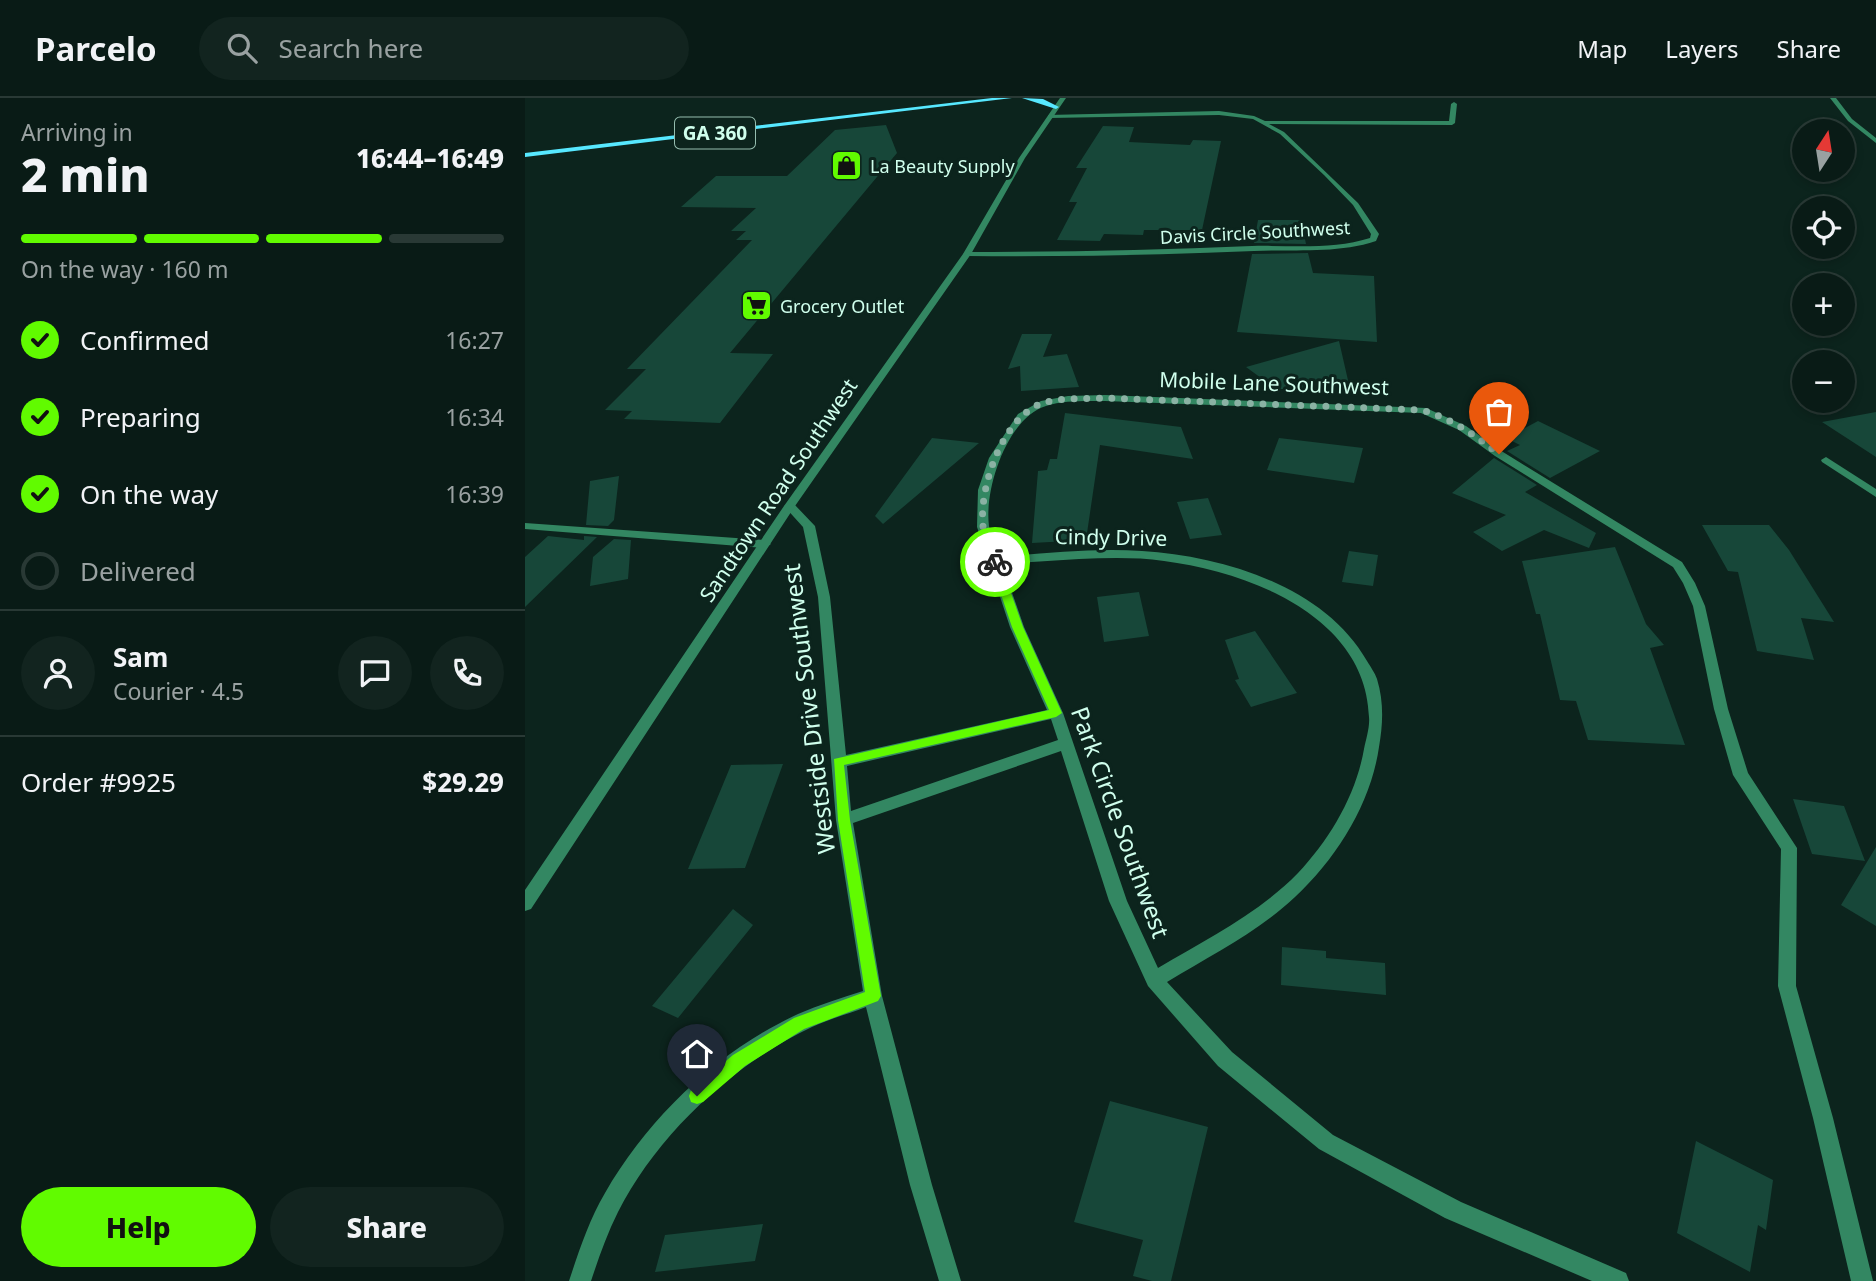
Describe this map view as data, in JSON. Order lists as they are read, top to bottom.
{
  "streets": {
    "main road": ["GA 360"],
    "street": [
      "Davis Circle Southwest",
      "Mobile Lane Southwest",
      "Sandtown Road Southwest",
      "Cindy Drive",
      "Westside Drive Southwest",
      "Park Circle Southwest"
    ]
  },
  "crossings": [
    ["Davis Circle Southwest", "Sandtown Road Southwest"],
    ["Mobile Lane Southwest", "Park Circle Southwest"],
    ["Sandtown Road Southwest", "Westside Drive Southwest"],
    ["Cindy Drive", "Park Circle Southwest"]
  ],
  "places": {
    "shop": ["La Beauty Supply"],
    "supermarket": ["Grocery Outlet"]
  },
  "north": "top",
  "page": {
    "header": "Parcelo",
    "search": "Search here",
    "nav": ["Map", "Layers", "Share"],
    "heading": ["2 min", "Arriving in", "16:44–16:49"],
    "panel": [
      "Sam",
      "Courier · 4.5",
      "Order #9925",
      "$29.29"
    ],
    "map_buttons": ["+", "−"],
    "bar": "On the way · 160 m",
    "list": [
      ["Confirmed", "16:27"],
      ["Preparing", "16:34"],
      ["On the way", "16:39"],
      "Delivered"
    ],
    "buttons": ["Help", "Share"]
  }
}
